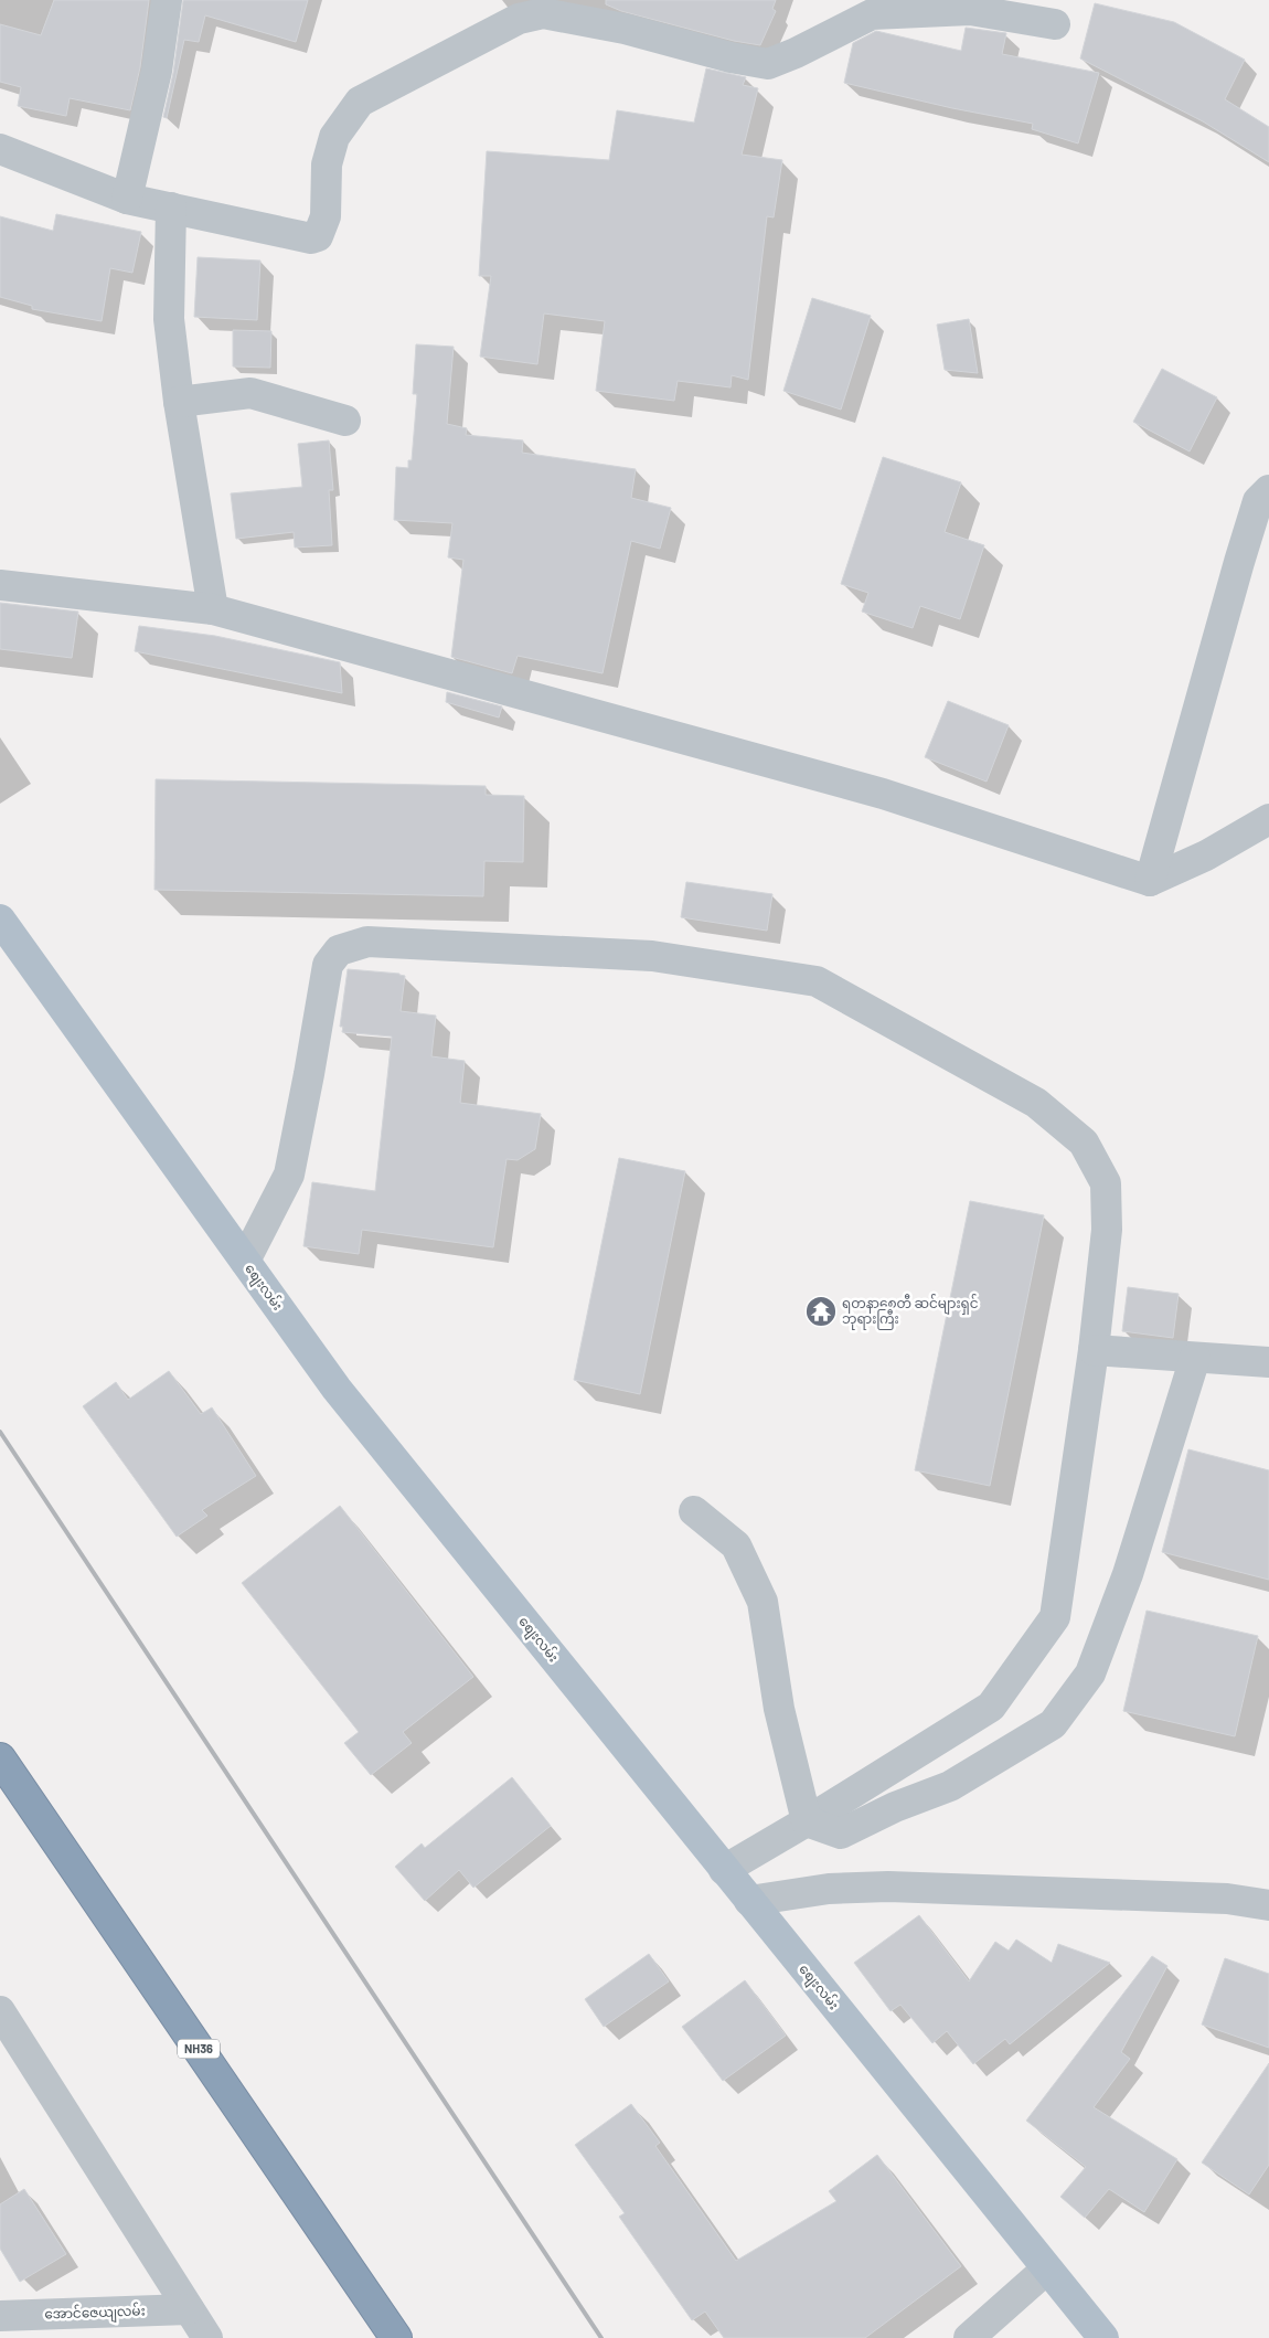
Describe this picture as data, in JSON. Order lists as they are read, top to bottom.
{
  "streets": {
    "highway": ["NH36"],
    "main road": ["စျေးလမ်း"],
    "street": ["အောင်ဇေယျလမ်း"]
  },
  "places": {
    "temple": ["ရတနာစေတီ ဆင်များရှင် ဘုရားကြီး"]
  }
}
